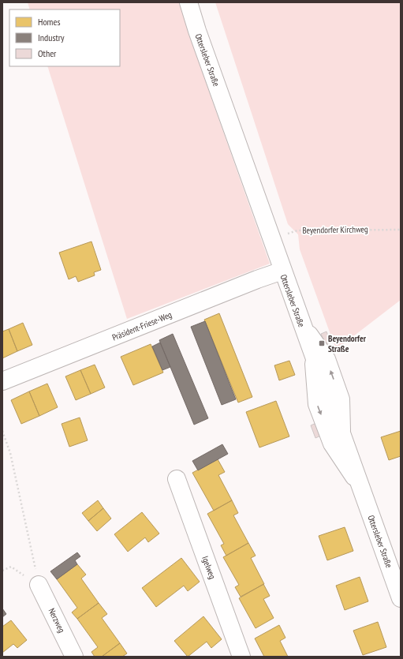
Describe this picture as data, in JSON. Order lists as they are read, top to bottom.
{
  "streets": {
    "street": [
      "Ottersleber Straße",
      "Präsident-Friese-Weg",
      "Igelweg",
      "Nerzweg"
    ],
    "path": ["Beyendorfer Kirchweg"]
  },
  "crossings": [
    ["Ottersleber Straße", "Beyendorfer Kirchweg"],
    ["Ottersleber Straße", "Präsident-Friese-Weg"]
  ],
  "places": {
    "transit": ["Beyendorfer Straße"]
  },
  "legend": ["Homes", "Industry", "Other"]
}
